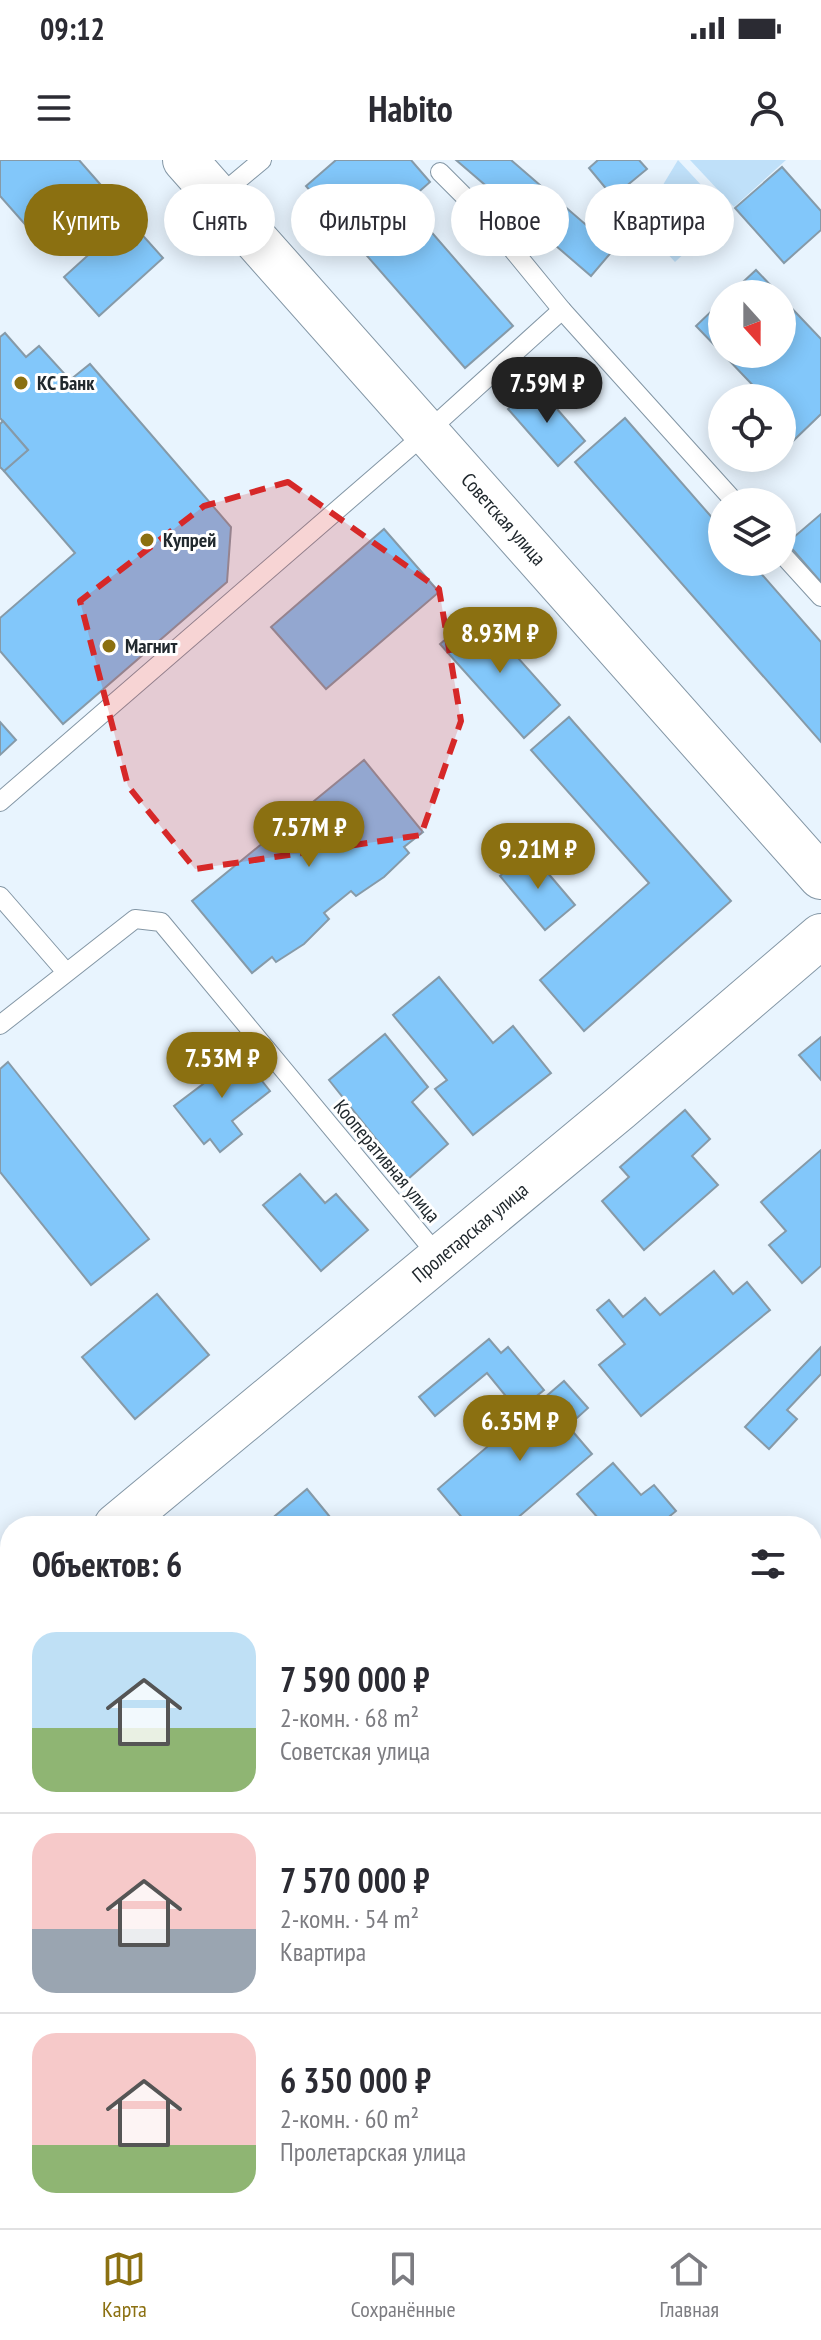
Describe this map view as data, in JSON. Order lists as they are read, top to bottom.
{
  "streets": {
    "street": ["Советская улица", "Пролетарская улица"],
    "lane": ["Кооперативная улица"]
  },
  "crossings": [
    ["Кооперативная улица", "Пролетарская улица"]
  ],
  "places": ["КС Банк", "Купрей", "Магнит"],
  "north": "bottom",
  "page": {
    "status": "09:12",
    "header": "Habito",
    "chip": [
      "Купить",
      "Снять",
      "Фильтры",
      "Новое",
      "Квартира"
    ],
    "price": [
      "7.59M ₽",
      "8.93M ₽",
      "7.57M ₽",
      "9.21M ₽",
      "7.53M ₽",
      "6.35M ₽"
    ],
    "heading": "Объектов: 6",
    "list": [
      {
        "name": "7 590 000 ₽",
        "note": "2-комн. · 68 m² · Советская улица"
      },
      {
        "name": "7 570 000 ₽",
        "note": "2-комн. · 54 m² · Квартира"
      },
      {
        "name": "6 350 000 ₽",
        "note": "2-комн. · 60 m² · Пролетарская улица"
      }
    ],
    "tabs": ["Карта", "Сохранённые", "Главная"]
  }
}
